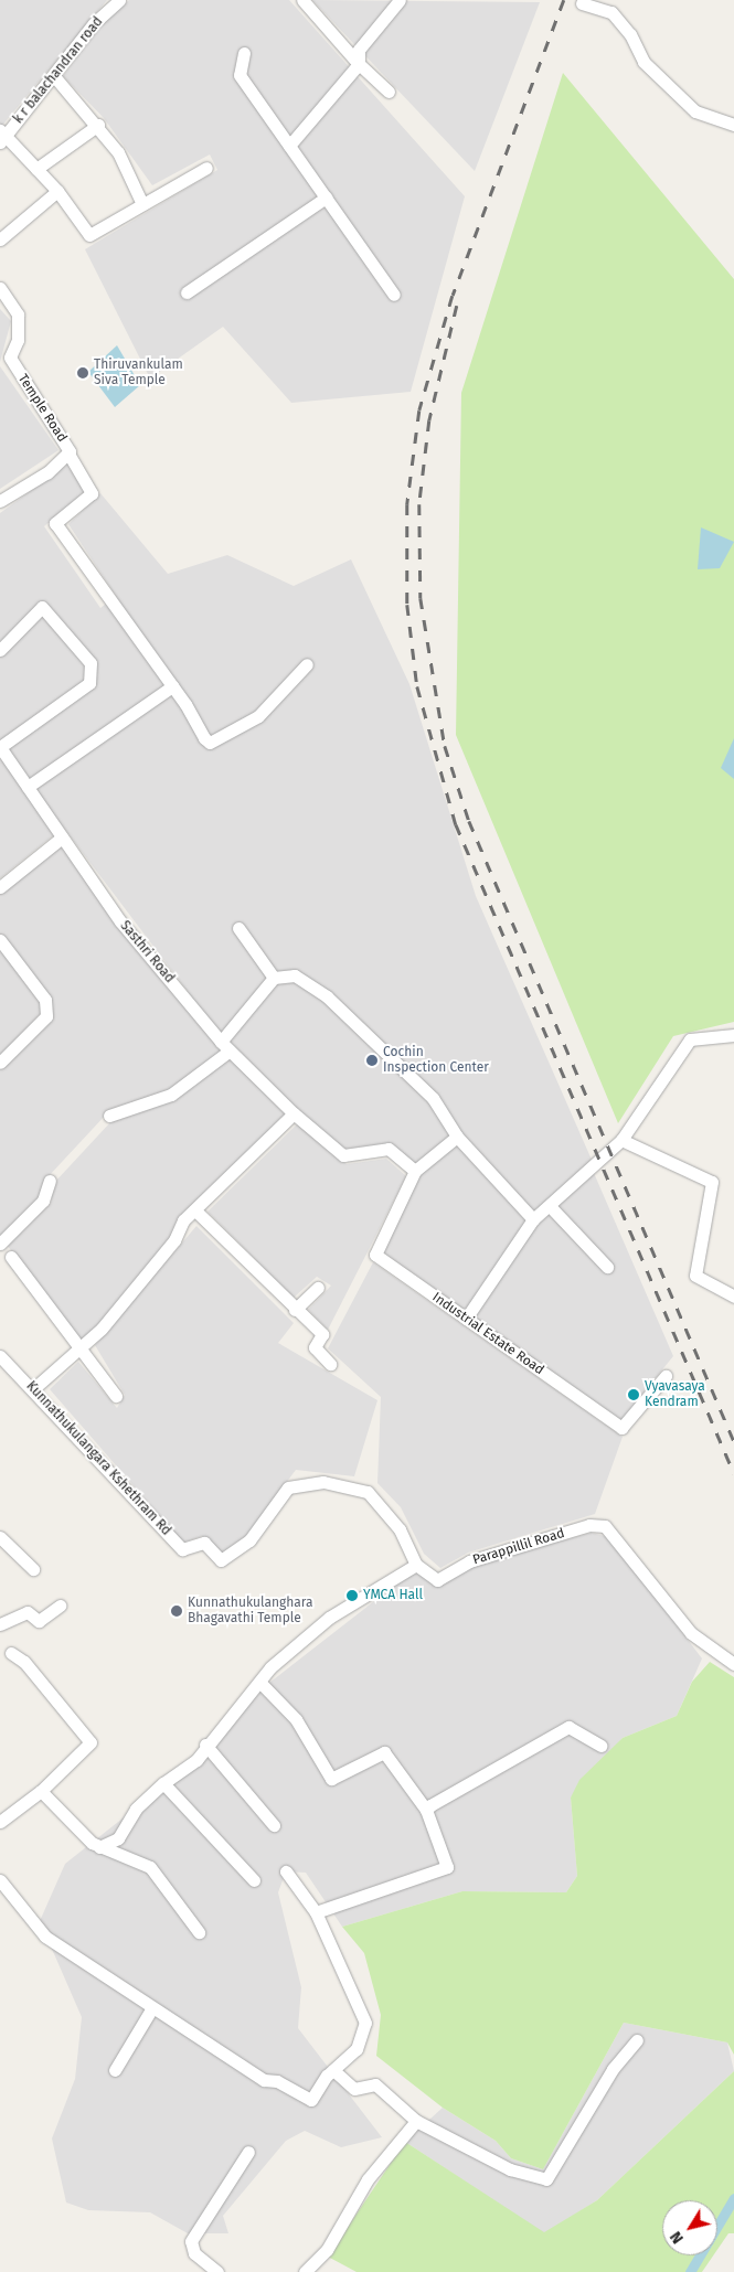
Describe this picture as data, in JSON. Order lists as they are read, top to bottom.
{
  "streets": {
    "street": [
      "k r balachandran road",
      "Temple Road",
      "Sasthri Road",
      "Industrial Estate Road",
      "Kunnathukulangara Kshethram Rd",
      "Parappillil Road"
    ]
  },
  "crossings": [
    ["Sasthri Road", "Industrial Estate Road"],
    ["Kunnathukulangara Kshethram Rd", "Parappillil Road"]
  ],
  "places": [
    "Thiruvankulam Siva Temple",
    "Cochin Inspection Center",
    "Vyavasaya Kendram",
    "YMCA Hall",
    "Kunnathukulanghara Bhagavathi Temple"
  ],
  "north": "bottom left"
}
